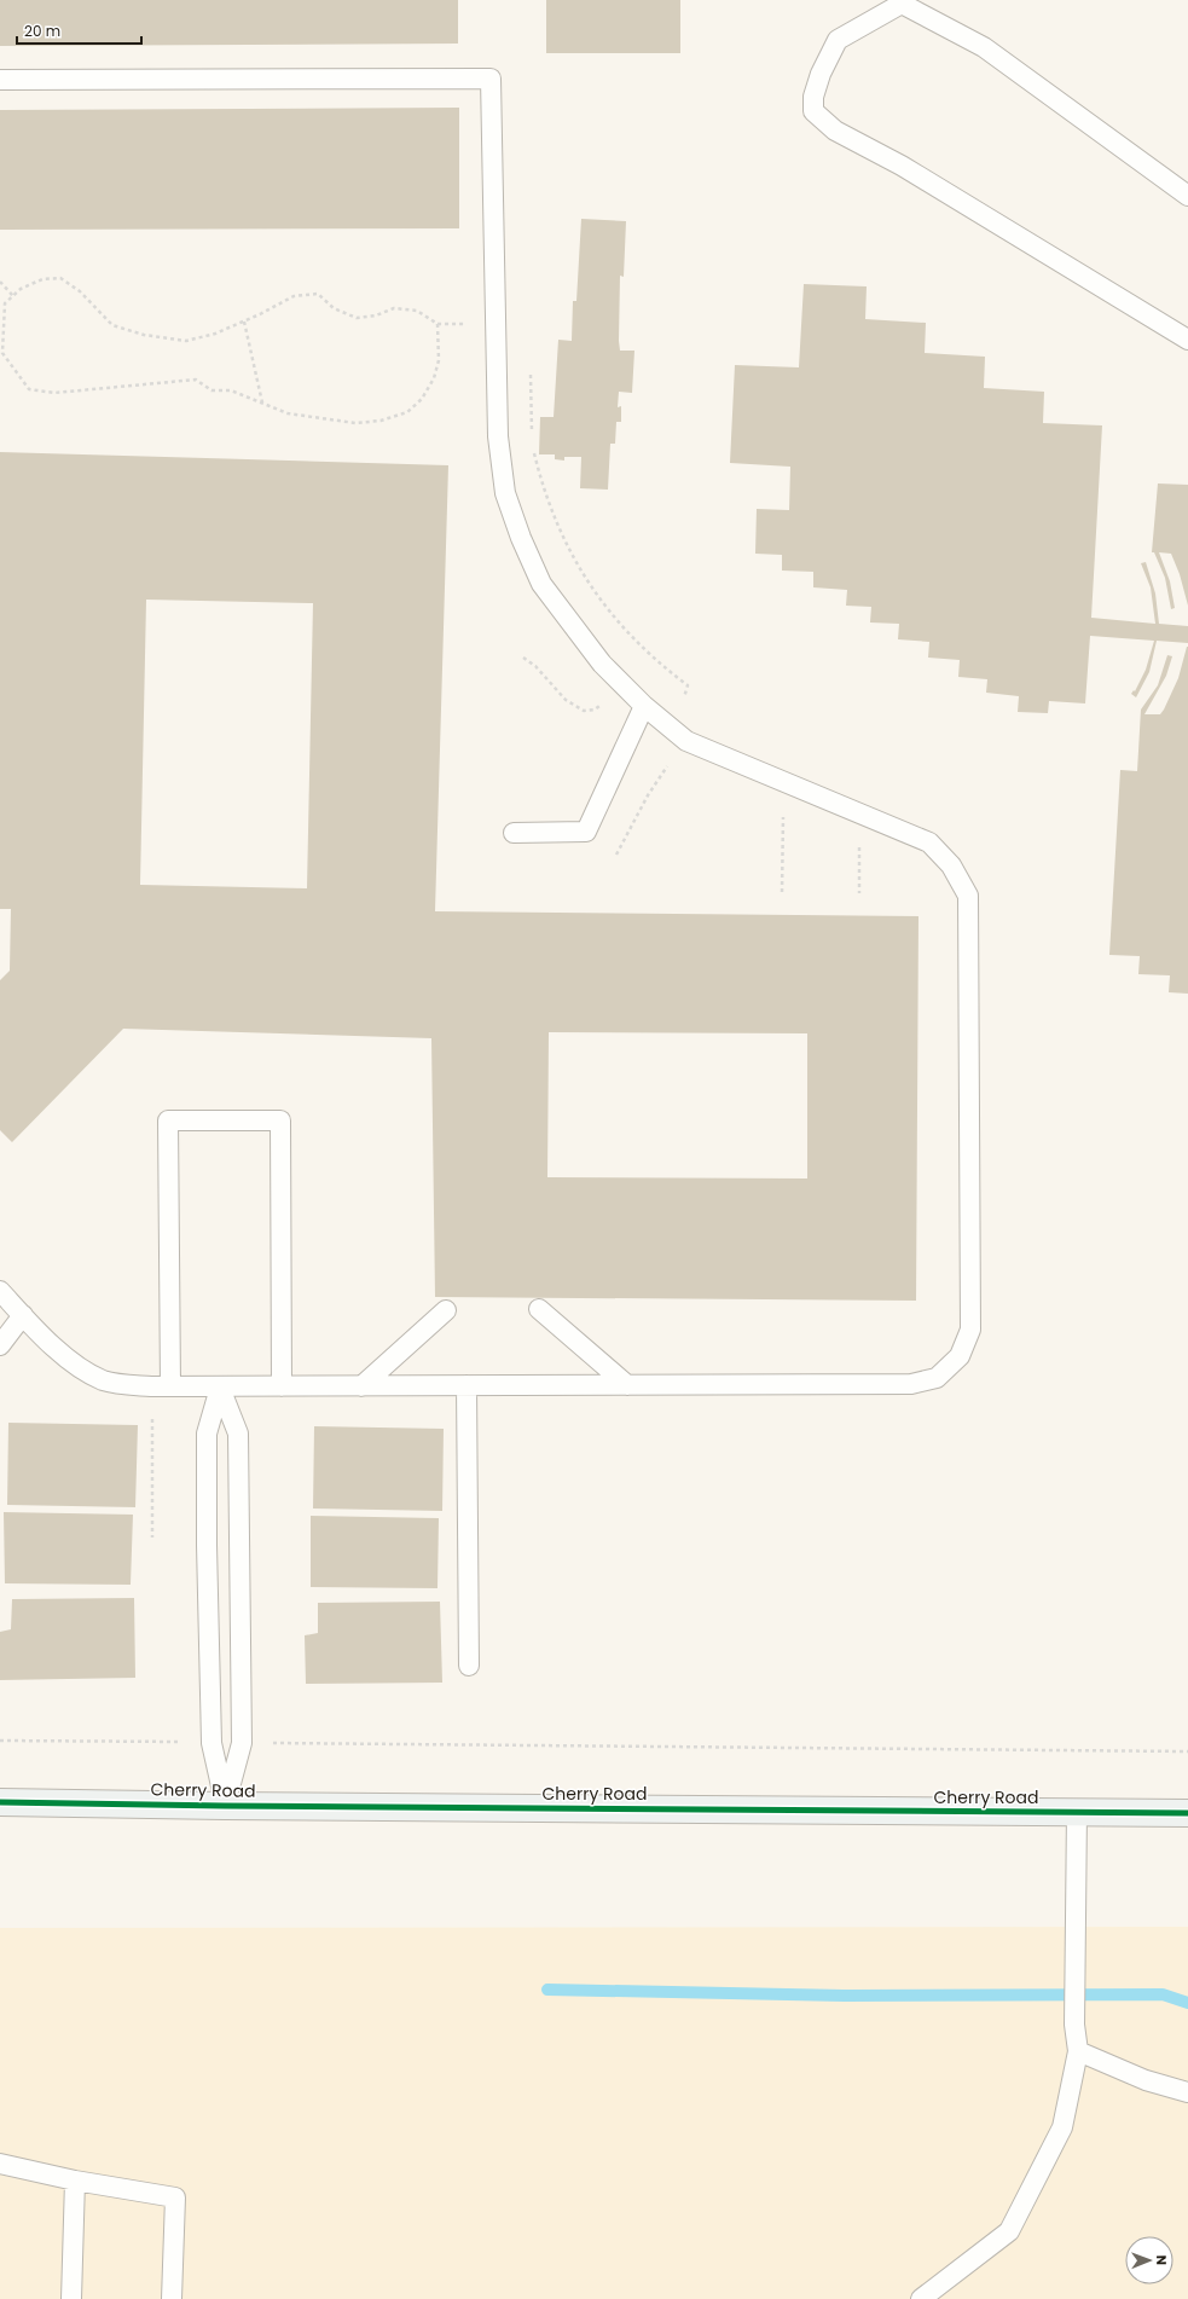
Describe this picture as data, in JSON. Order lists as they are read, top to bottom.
{
  "streets": {
    "main road": ["Cherry Road"]
  },
  "scale_bar": "20 m",
  "north": "right"
}
